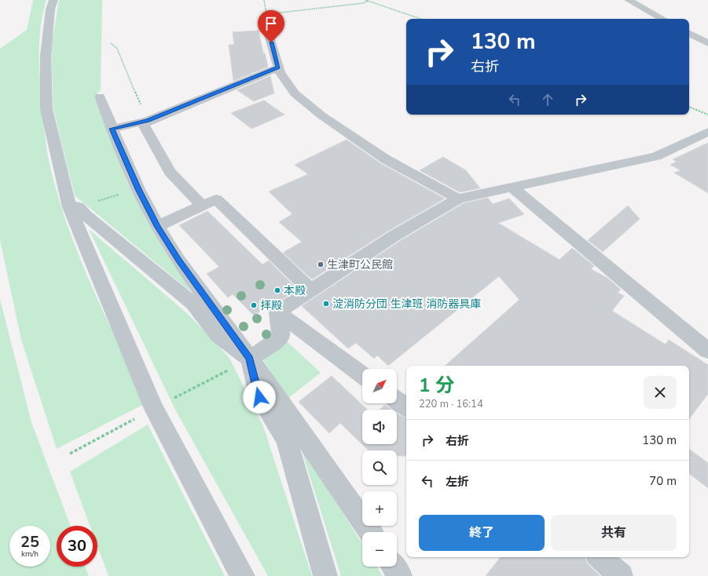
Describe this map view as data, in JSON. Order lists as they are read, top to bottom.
{
  "places": [
    "生津町公民館",
    "本殿",
    "淀消防分団 生津班 消防器具庫",
    "拝殿"
  ],
  "north": "top right",
  "page": {
    "turn": ["130 m", "右折"],
    "heading": ["1 分", "220 m · 16:14"],
    "map_buttons": ["+", "−"],
    "list": [
      {
        "name": "右折",
        "value": "130 m"
      },
      {
        "name": "左折",
        "value": "70 m"
      }
    ],
    "buttons": ["終了", "共有"],
    "speed": "25 km/h",
    "limit": "30"
  }
}
